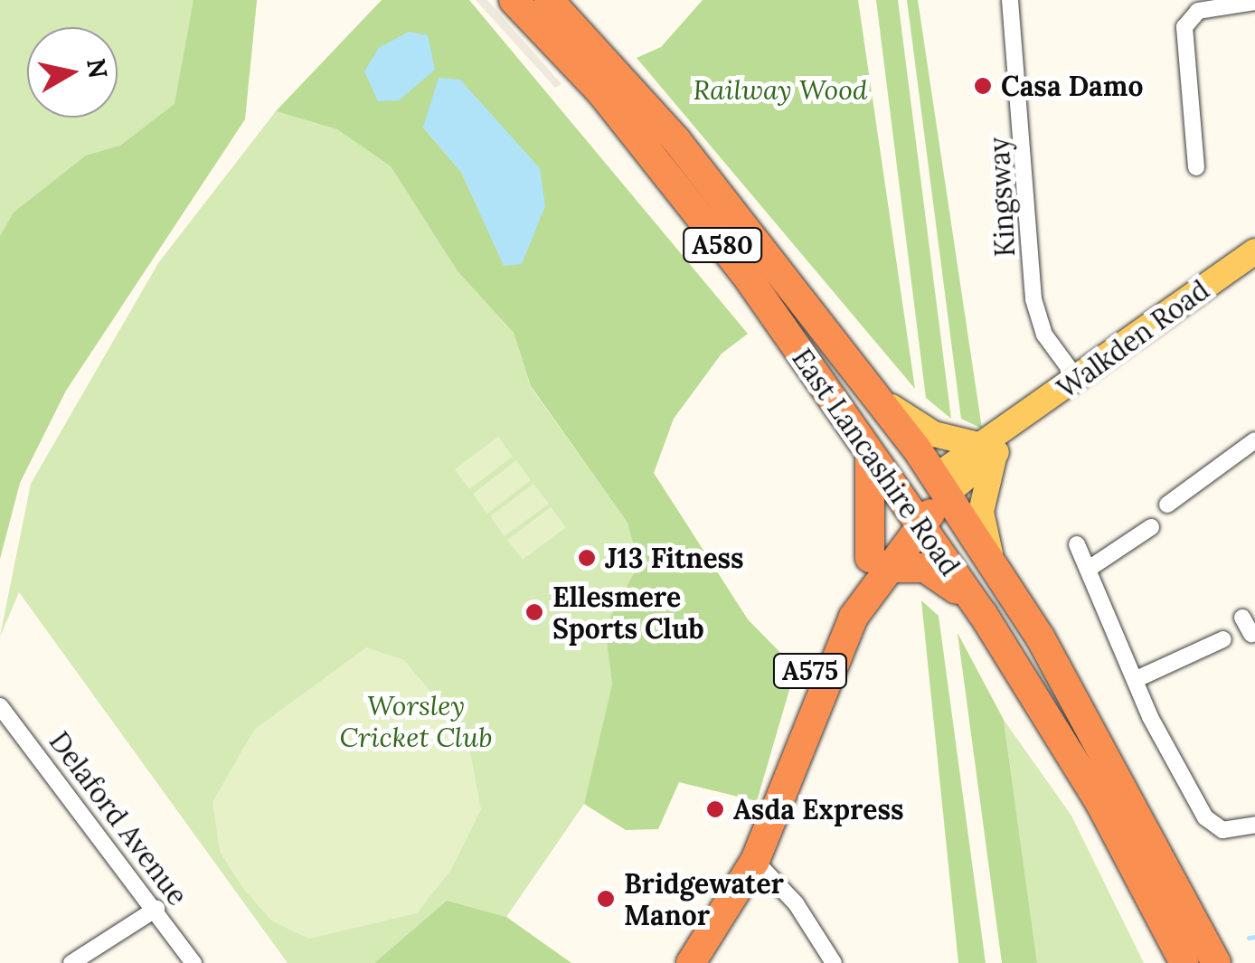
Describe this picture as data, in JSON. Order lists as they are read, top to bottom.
{
  "streets": {
    "highway": [
      "A580",
      "Walkden Road",
      "East Lancashire Road",
      "A575"
    ],
    "street": ["Kingsway", "Delaford Avenue"]
  },
  "crossings": [
    ["Kingsway", "Walkden Road"],
    ["Walkden Road", "East Lancashire Road"]
  ],
  "parks": ["Railway Wood", "Worsley Cricket Club"],
  "places": [
    "Casa Damo",
    "J13 Fitness",
    "Ellesmere Sports Club",
    "Asda Express",
    "Bridgewater Manor"
  ],
  "north": "right"
}
